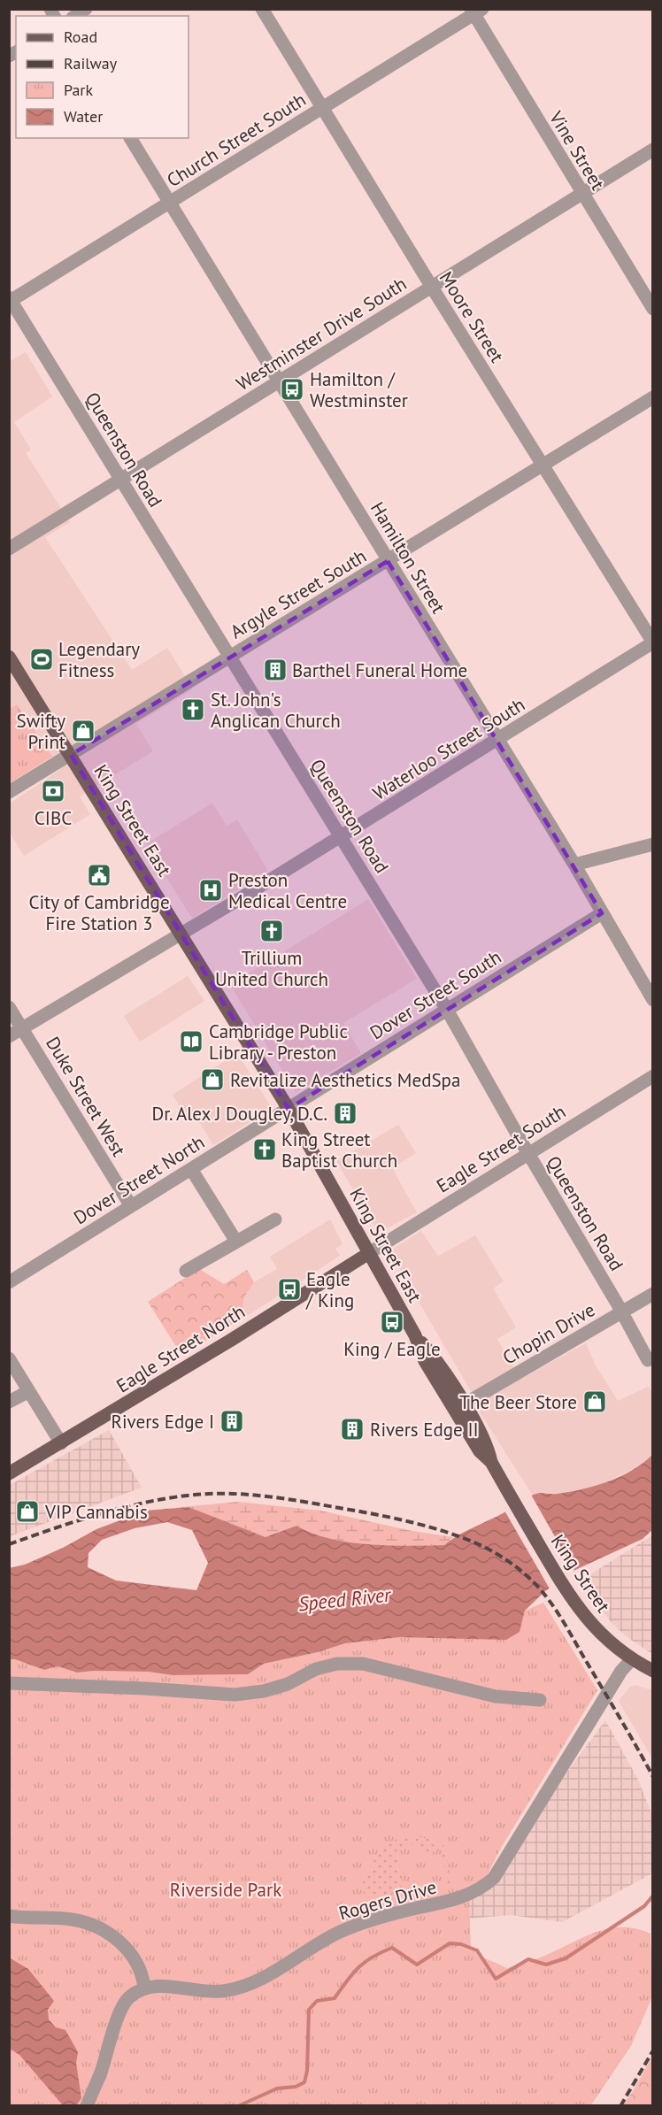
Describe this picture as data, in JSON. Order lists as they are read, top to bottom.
{
  "streets": {
    "main road": ["King Street East", "Eagle Street North", "King Street"],
    "street": [
      "Church Street South",
      "Vine Street",
      "Moore Street",
      "Westminster Drive South",
      "Queenston Road",
      "Hamilton Street",
      "Argyle Street South",
      "Waterloo Street South",
      "Dover Street South",
      "Duke Street West",
      "Eagle Street South",
      "Dover Street North",
      "Chopin Drive",
      "Rogers Drive"
    ]
  },
  "crossings": [
    ["Church Street South", "Vine Street"],
    ["Church Street South", "Moore Street"],
    ["Church Street South", "Queenston Road"],
    ["Church Street South", "Hamilton Street"],
    ["Vine Street", "Westminster Drive South"],
    ["Moore Street", "Westminster Drive South"],
    ["Moore Street", "Argyle Street South"],
    ["Moore Street", "Waterloo Street South"],
    ["Westminster Drive South", "Queenston Road"],
    ["Westminster Drive South", "Hamilton Street"],
    ["Queenston Road", "Argyle Street South"],
    ["Queenston Road", "Waterloo Street South"],
    ["Queenston Road", "Dover Street South"],
    ["Queenston Road", "Eagle Street South"],
    ["Queenston Road", "Chopin Drive"],
    ["Hamilton Street", "Argyle Street South"],
    ["Hamilton Street", "Waterloo Street South"],
    ["Hamilton Street", "Dover Street South"],
    ["Argyle Street South", "King Street East"],
    ["Waterloo Street South", "King Street East"],
    ["Waterloo Street South", "Duke Street West"],
    ["King Street East", "Dover Street South"],
    ["King Street East", "Eagle Street South"],
    ["King Street East", "Dover Street North"],
    ["King Street East", "Chopin Drive"],
    ["King Street East", "Eagle Street North"],
    ["King Street East", "King Street"],
    ["Dover Street South", "Dover Street North"],
    ["Duke Street West", "Dover Street North"],
    ["Eagle Street South", "Eagle Street North"],
    ["King Street", "Rogers Drive"]
  ],
  "water": ["Speed River"],
  "parks": ["Riverside Park"],
  "places": {
    "bus stop": ["Hamilton / Westminster", "Eagle / King", "King / Eagle"],
    "sports": ["Legendary Fitness"],
    "building": [
      "Barthel Funeral Home",
      "Dr. Alex J Dougley, D.C.",
      "Rivers Edge I",
      "Rivers Edge II"
    ],
    "church": ["St. John's Anglican Church", "Trillium United Church", "King Street Baptist Church"],
    "shop": [
      "Swifty Print",
      "Revitalize Aesthetics MedSpa",
      "The Beer Store",
      "VIP Cannabis"
    ],
    "bank": ["CIBC"],
    "public building": ["City of Cambridge Fire Station 3"],
    "hospital": ["Preston Medical Centre"],
    "library": ["Cambridge Public Library - Preston"]
  },
  "legend": [
    "Road",
    "Railway",
    "Park",
    "Water"
  ]
}
